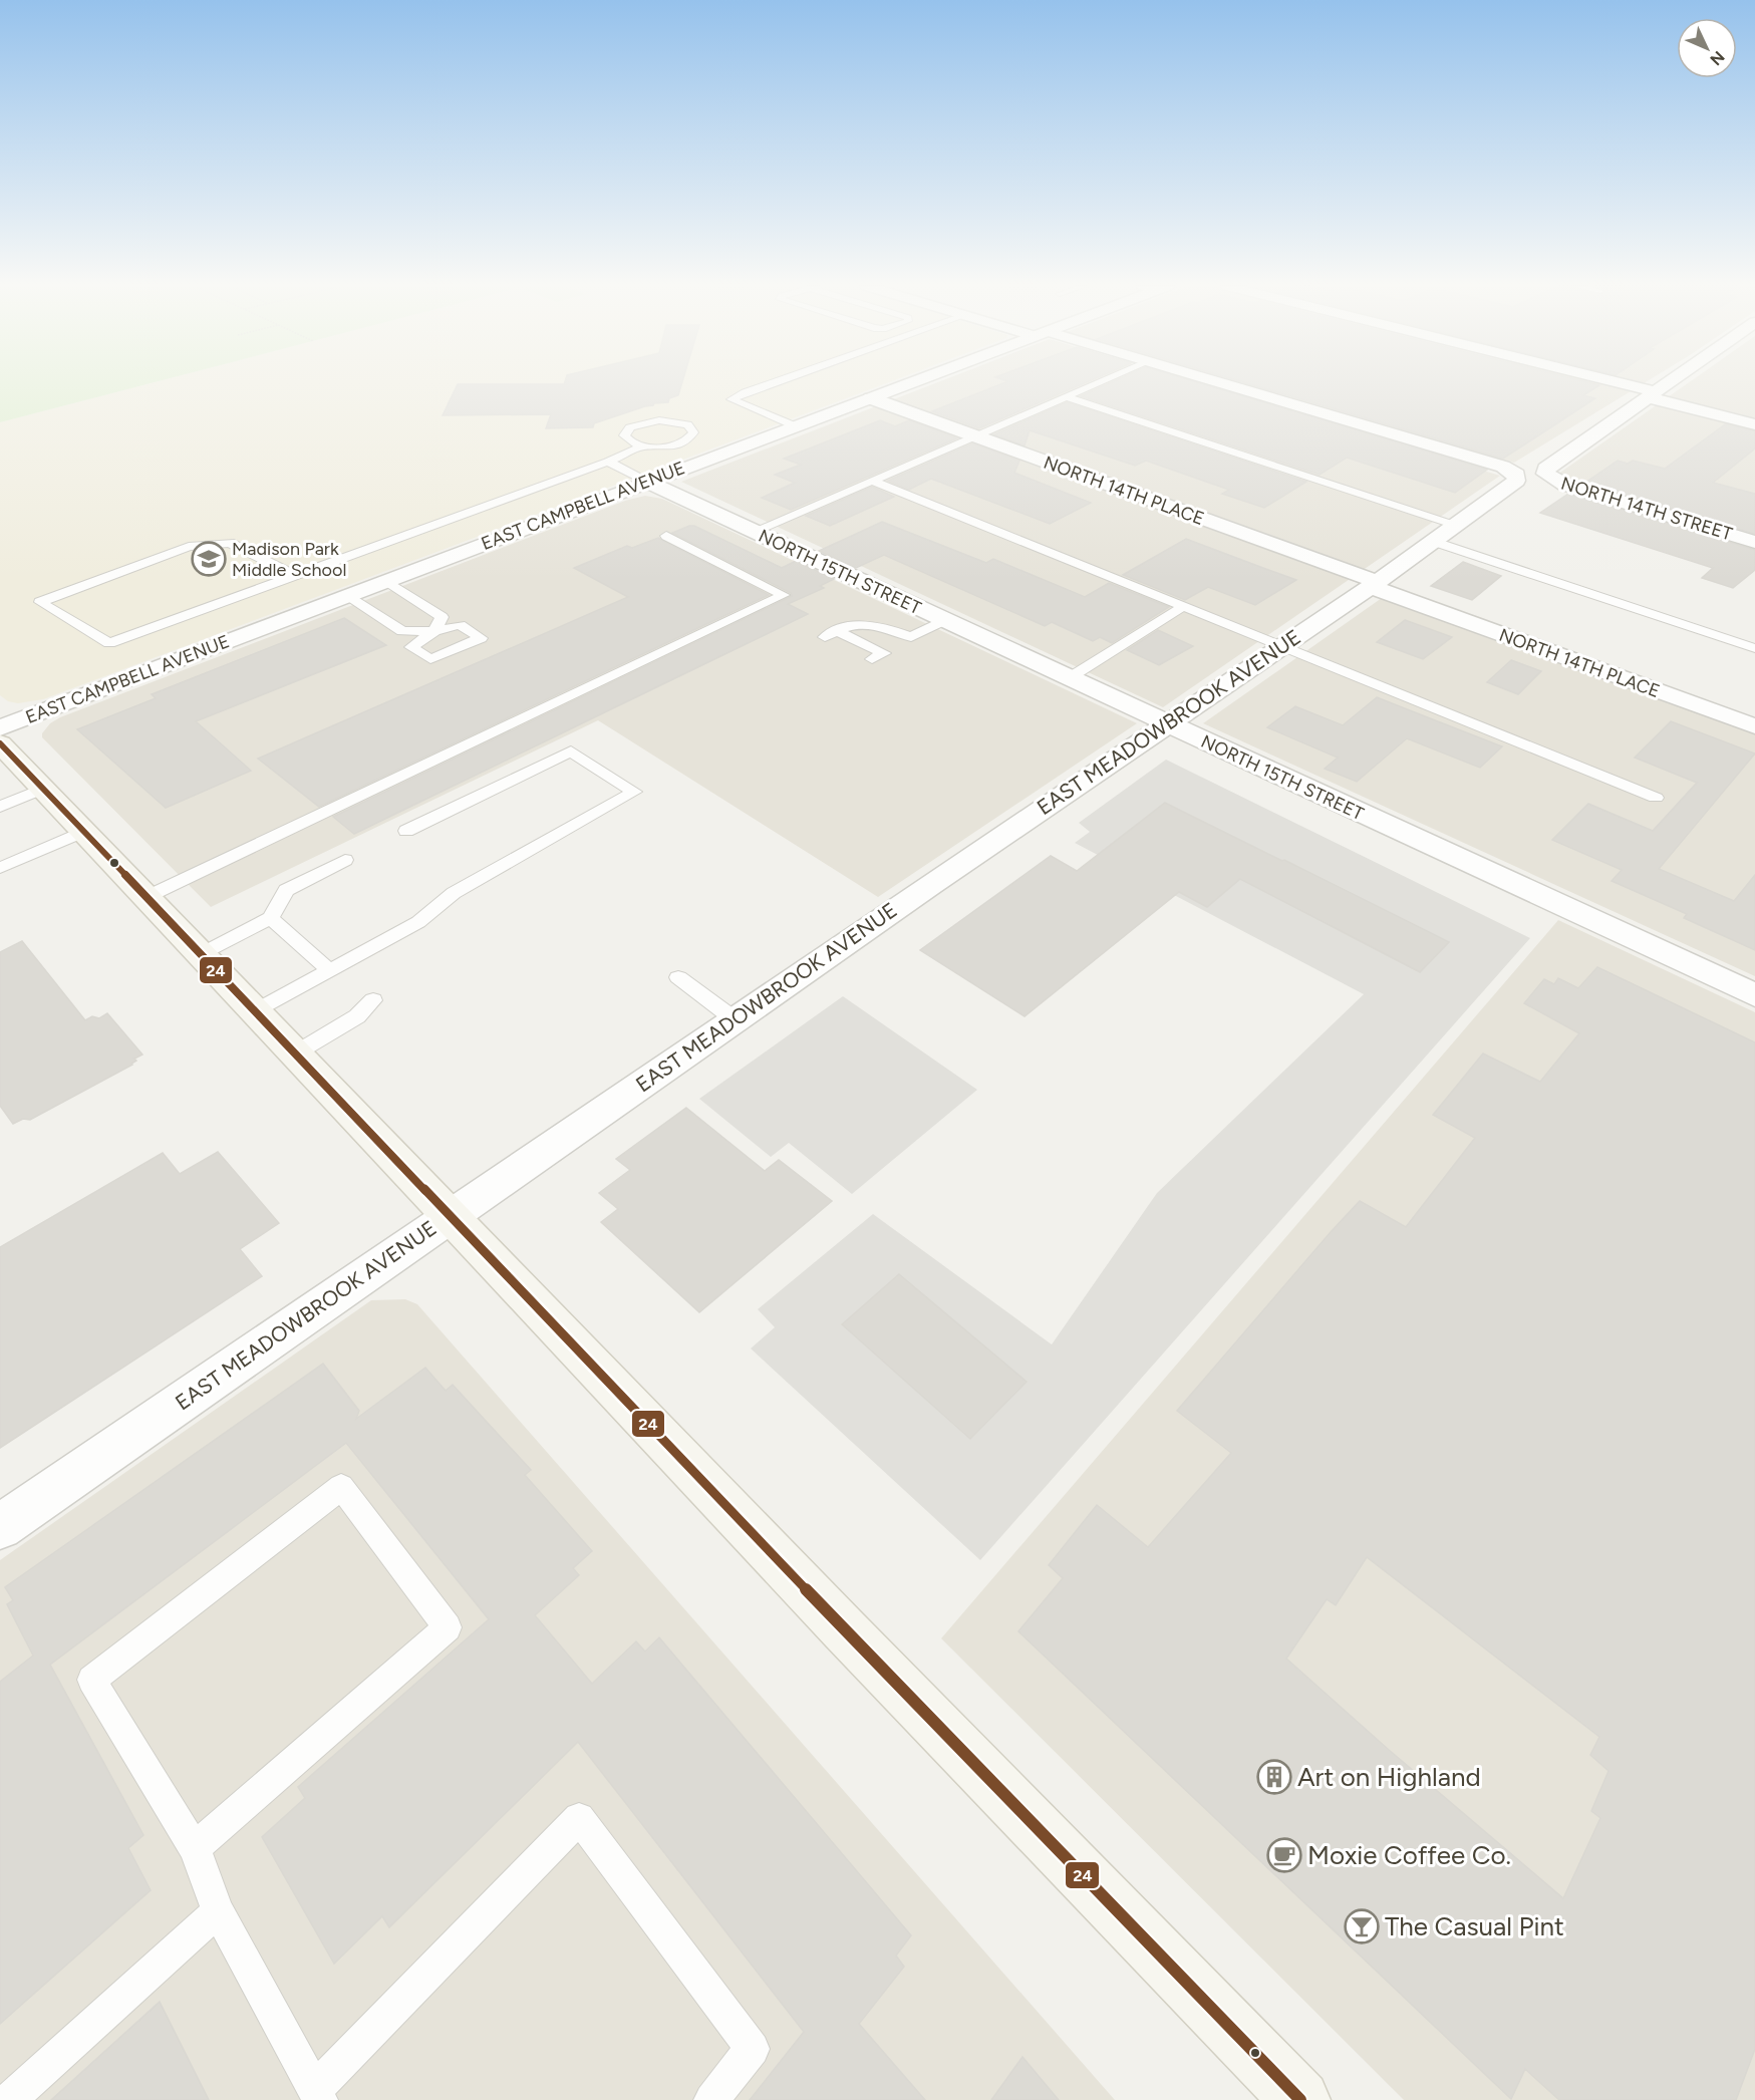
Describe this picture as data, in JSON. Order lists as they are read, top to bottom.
{
  "streets": {
    "street": [
      "NORTH 14TH PLACE",
      "EAST CAMPBELL AVENUE",
      "NORTH 14TH STREET",
      "NORTH 15TH STREET",
      "EAST MEADOWBROOK AVENUE"
    ]
  },
  "crossings": [
    ["NORTH 14TH PLACE", "EAST CAMPBELL AVENUE"],
    ["NORTH 14TH PLACE", "EAST MEADOWBROOK AVENUE"],
    ["EAST CAMPBELL AVENUE", "NORTH 15TH STREET"],
    ["NORTH 15TH STREET", "EAST MEADOWBROOK AVENUE"]
  ],
  "places": {
    "school or university": ["Madison Park Middle School"],
    "building": ["Art on Highland"],
    "cafe": ["Moxie Coffee Co."],
    "bar": ["The Casual Pint"]
  },
  "lines": ["transit line 24"],
  "north": "bottom right"
}
